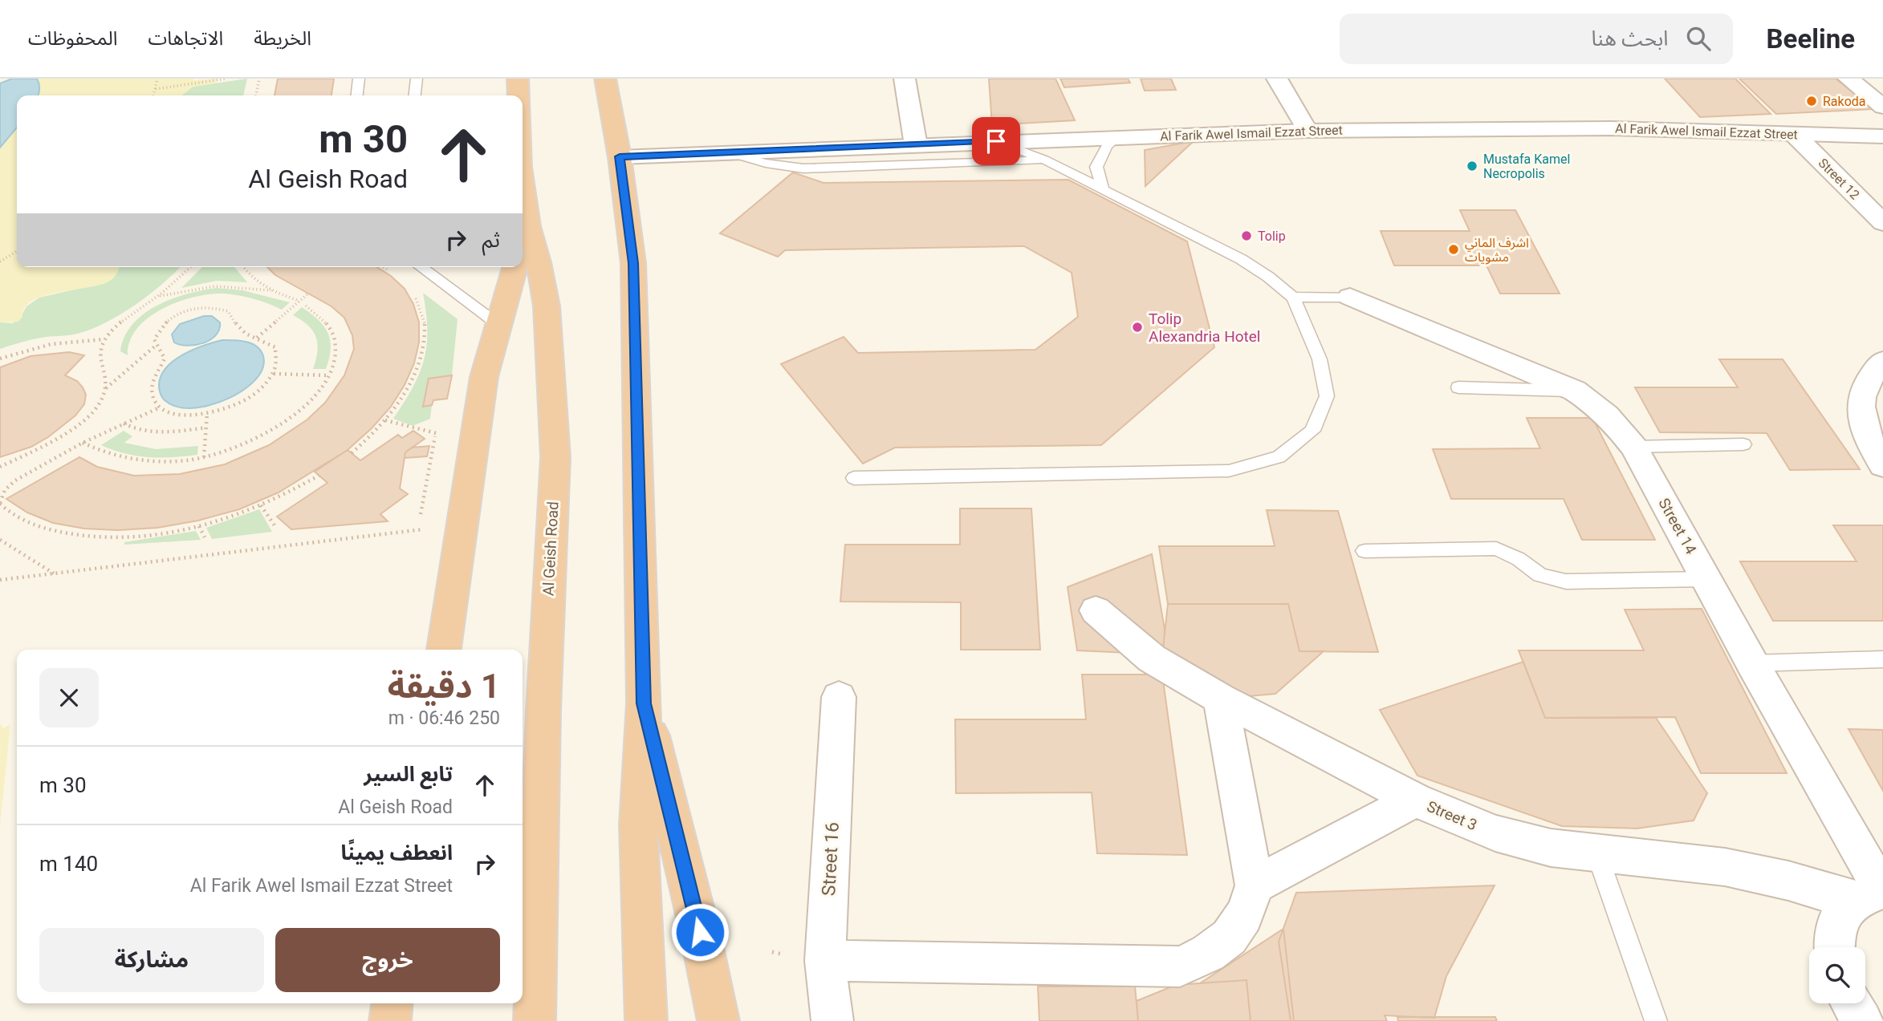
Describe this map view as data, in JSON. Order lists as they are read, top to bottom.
{
  "streets": {
    "highway": ["Al Geish Road"],
    "street": [
      "Al Farik Awel Ismail Ezzat Street",
      "Street 12",
      "Street 14",
      "Street 3",
      "Street 16"
    ]
  },
  "crossings": [
    ["Al Farik Awel Ismail Ezzat Street", "Street 12"],
    ["Street 14", "Street 3"]
  ],
  "places": [
    "Rakoda",
    "Mustafa Kamel Necropolis",
    "Tolip",
    "اشرف الماني مشويات",
    "Tolip Alexandria Hotel"
  ],
  "page": {
    "header": "Beeline",
    "search": "ابحث هنا",
    "nav": ["الخريطة", "الاتجاهات", "المحفوظات"],
    "turn": ["30 m", "Al Geish Road"],
    "then": "ثم",
    "heading": ["1 دقيقة", "250 m · 06:46"],
    "list": [
      {
        "name": "تابع السير",
        "note": "Al Geish Road",
        "value": "30 m"
      },
      {
        "name": "انعطف يمينًا",
        "note": "Al Farik Awel Ismail Ezzat Street",
        "value": "140 m"
      }
    ],
    "buttons": ["خروج", "مشاركة"]
  }
}
